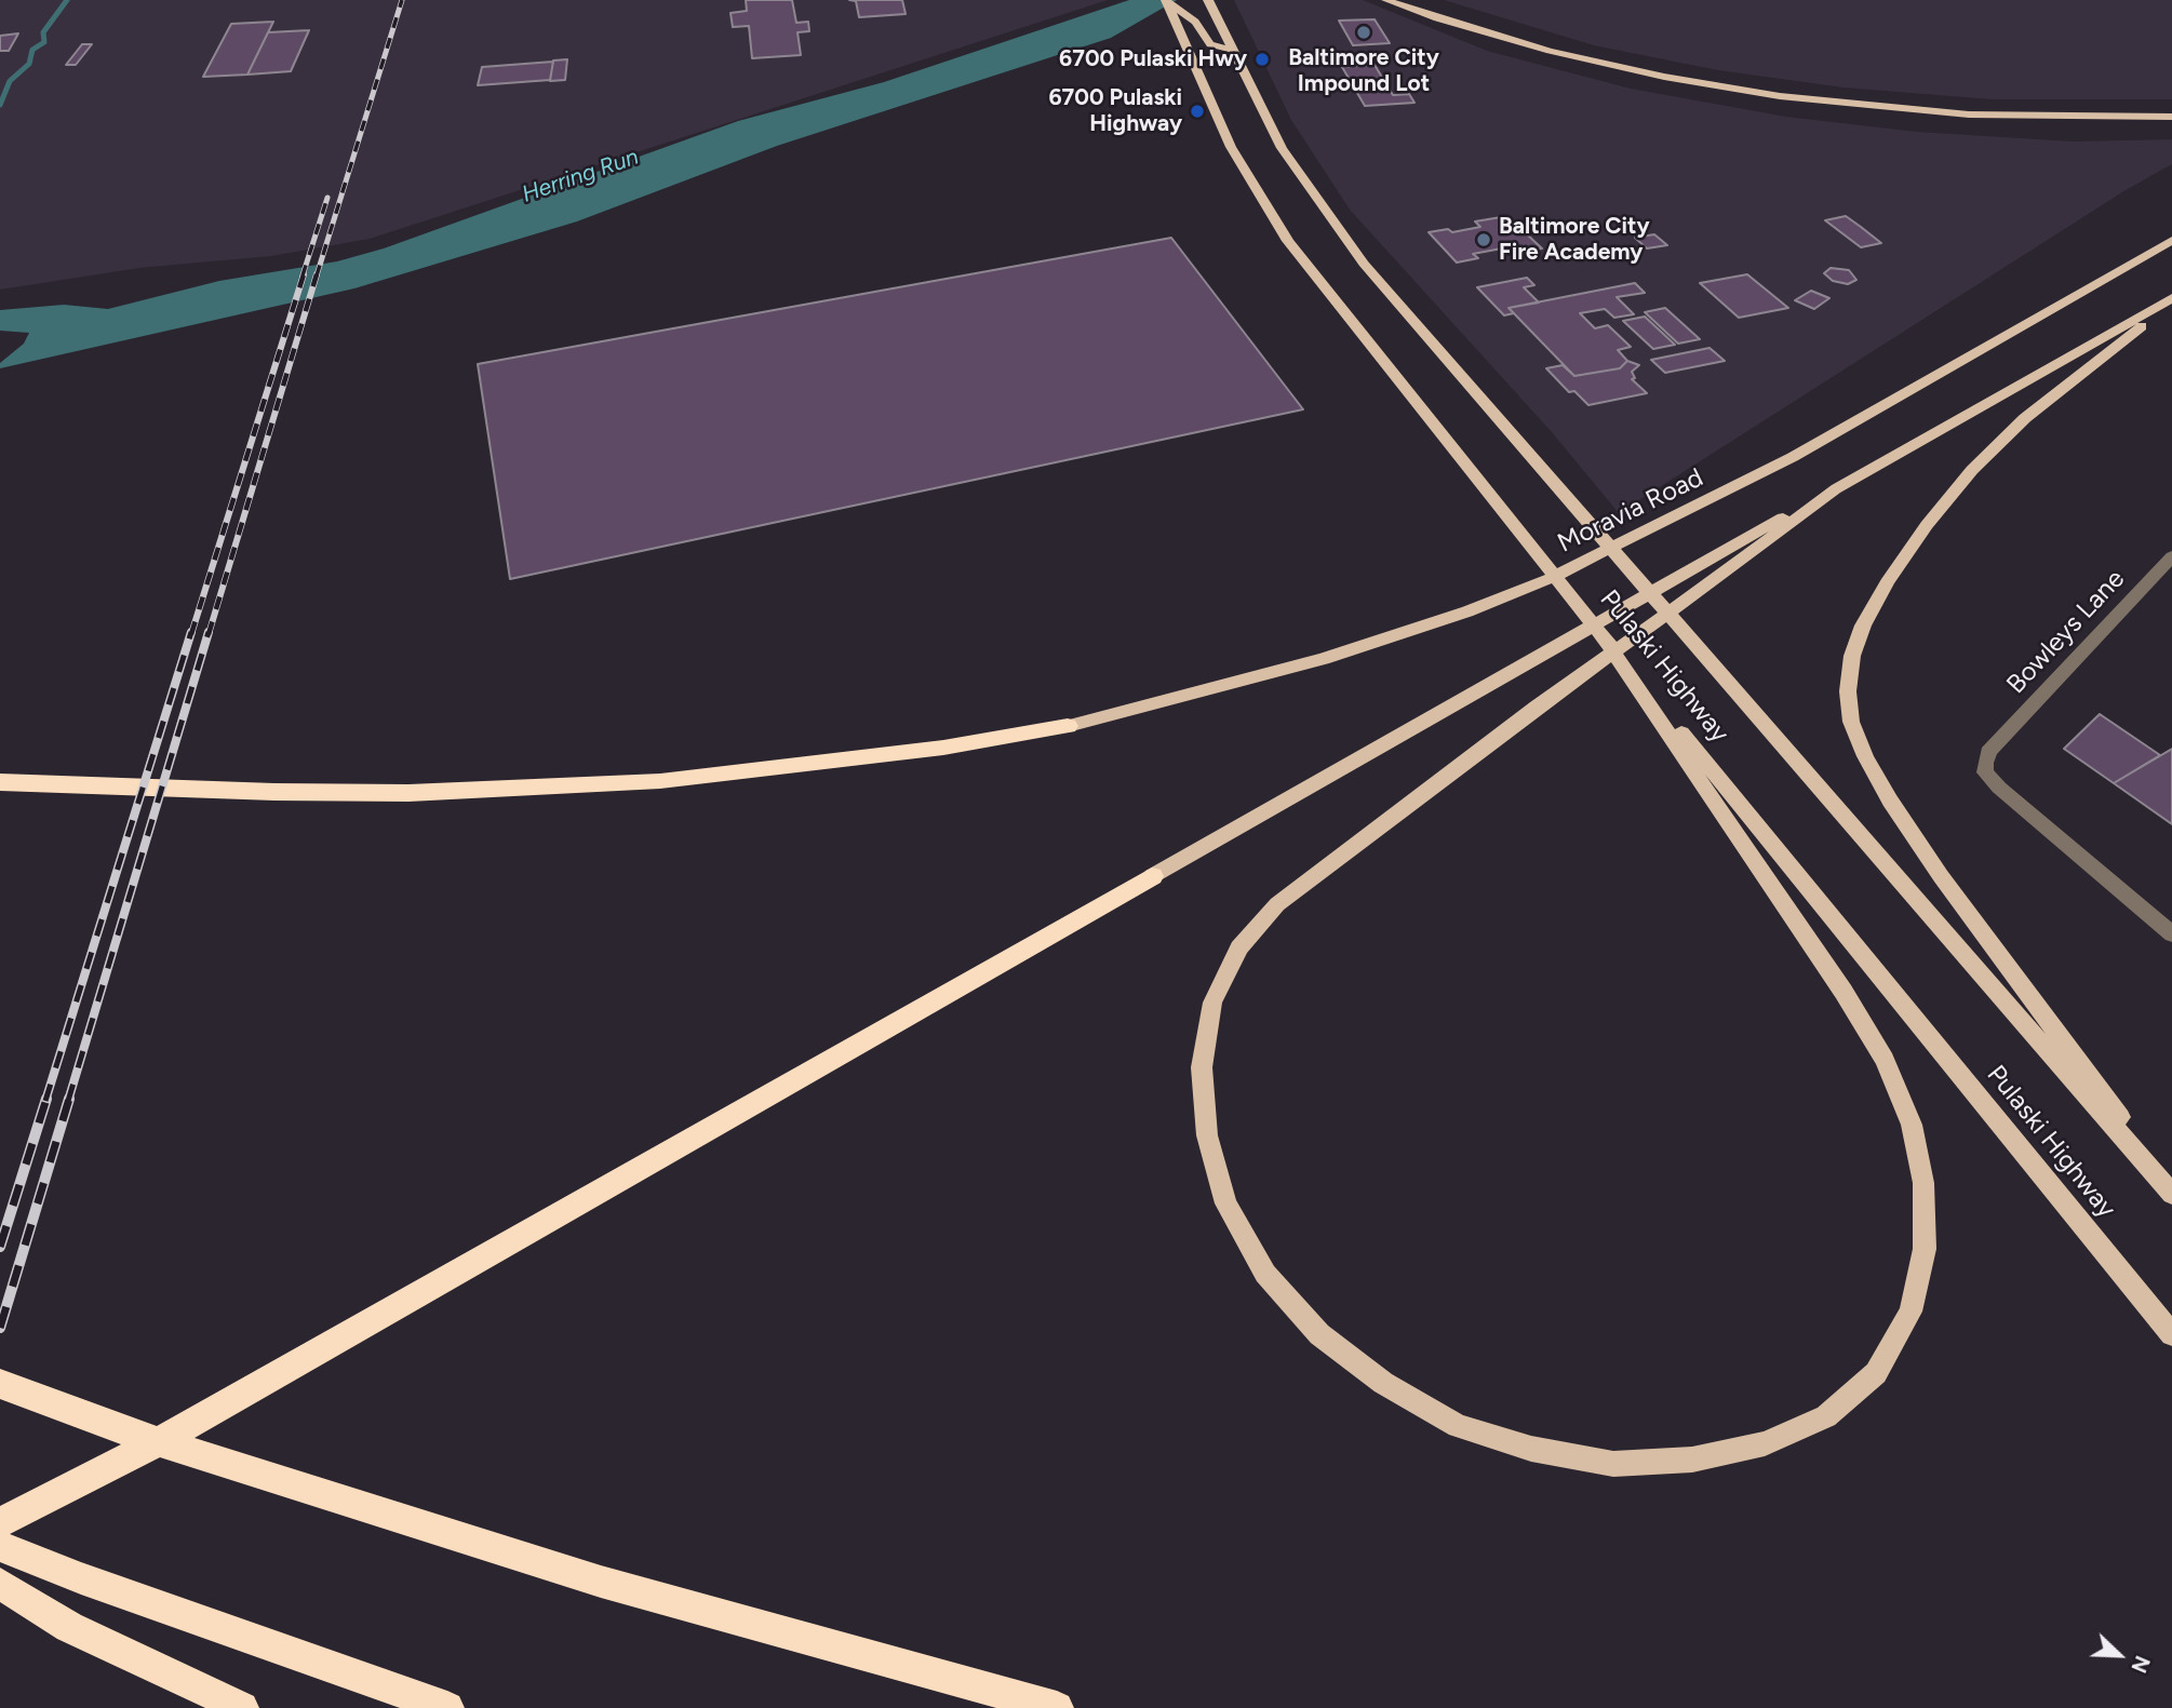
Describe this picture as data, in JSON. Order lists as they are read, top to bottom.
{
  "streets": {
    "main road": ["Moravia Road", "Pulaski Highway"],
    "street": ["Bowleys Lane"]
  },
  "water": ["Herring Run"],
  "places": [
    "Baltimore City Impound Lot",
    "6700 Pulaski Hwy",
    "6700 Pulaski Highway",
    "Baltimore City Fire Academy"
  ],
  "north": "bottom right"
}
